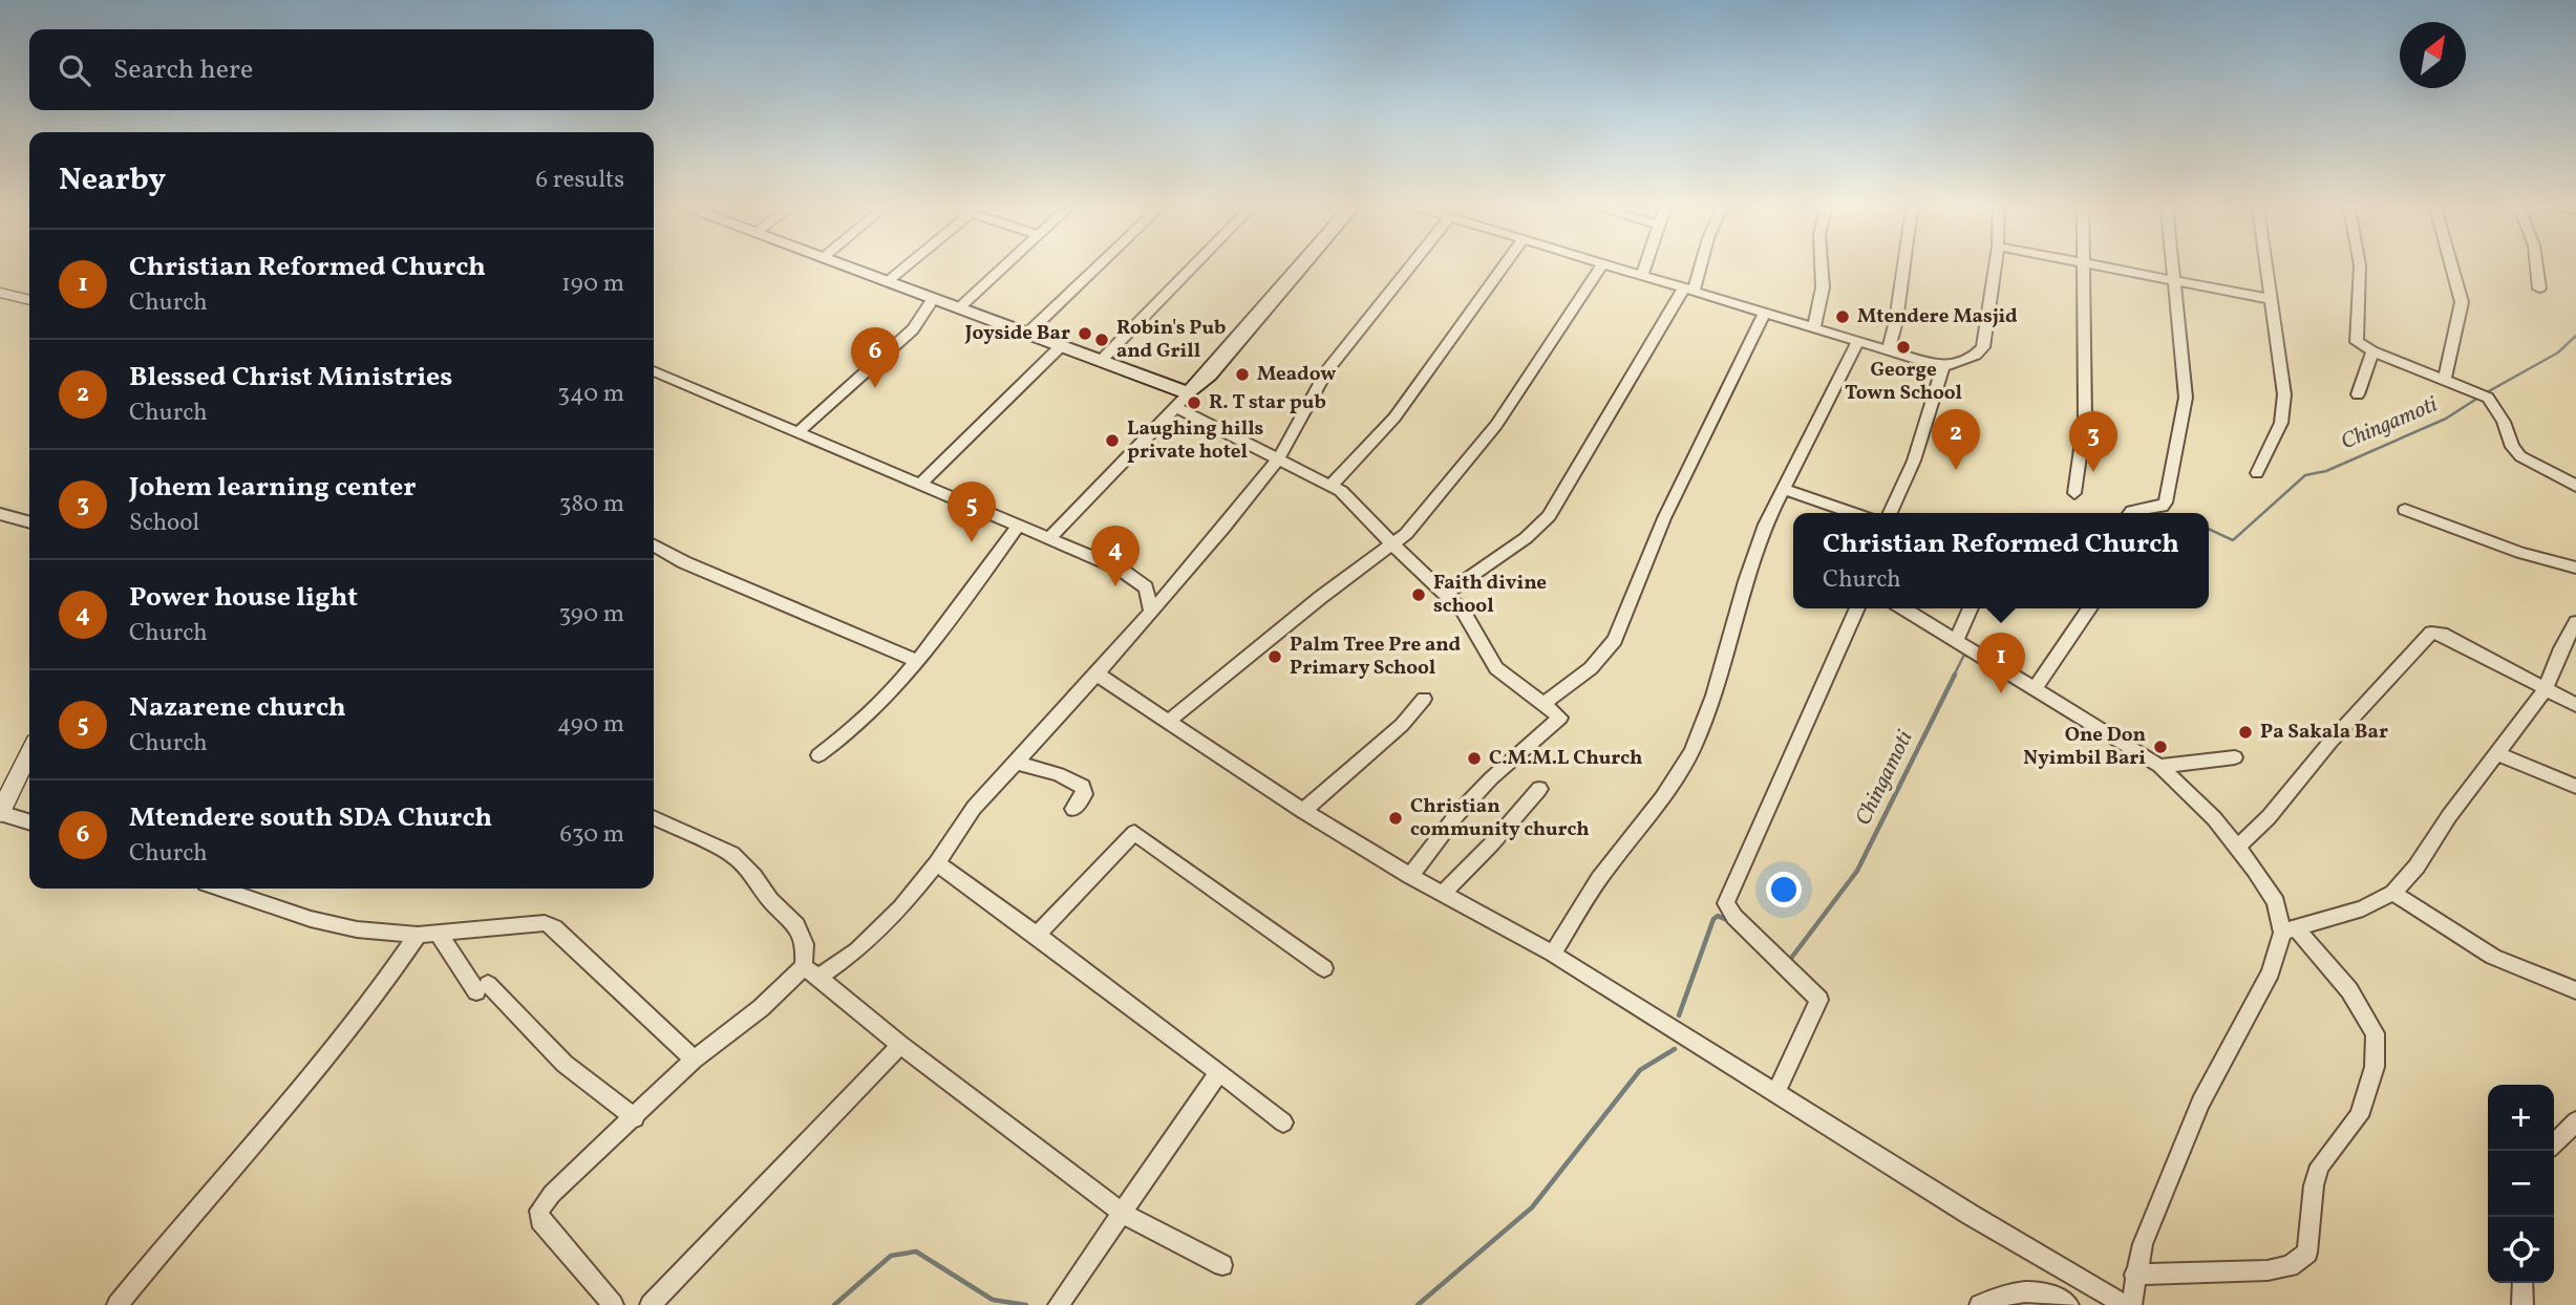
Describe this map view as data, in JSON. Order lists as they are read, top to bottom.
{
  "water": ["Chingamoti"],
  "places": [
    "Mtendere Masjid",
    "Joyside Bar",
    "Robin's Pub and Grill",
    "George Town School",
    "Meadow",
    "R. T star pub",
    "Laughing hills private hotel",
    "Faith divine school",
    "Palm Tree Pre and Primary School",
    "Pa Sakala Bar",
    "One Don Nyimbil Bari",
    "C.M.M.L Church",
    "Christian community church"
  ],
  "north": "top right",
  "page": {
    "search": "Search here",
    "heading": ["Nearby", "6 results"],
    "list": [
      {
        "mark": "1",
        "name": "Christian Reformed Church",
        "note": "Church",
        "value": "190 m"
      },
      {
        "mark": "2",
        "name": "Blessed Christ Ministries",
        "note": "Church",
        "value": "340 m"
      },
      {
        "mark": "3",
        "name": "Johem learning center",
        "note": "School",
        "value": "380 m"
      },
      {
        "mark": "4",
        "name": "Power house light",
        "note": "Church",
        "value": "390 m"
      },
      {
        "mark": "5",
        "name": "Nazarene church",
        "note": "Church",
        "value": "490 m"
      },
      {
        "mark": "6",
        "name": "Mtendere south SDA Church",
        "note": "Church",
        "value": "630 m"
      }
    ],
    "pins": [
      "6",
      "2",
      "3",
      "5",
      "4",
      "1"
    ],
    "popup": ["Christian Reformed Church", "Church"],
    "map_buttons": ["+", "−"]
  }
}
